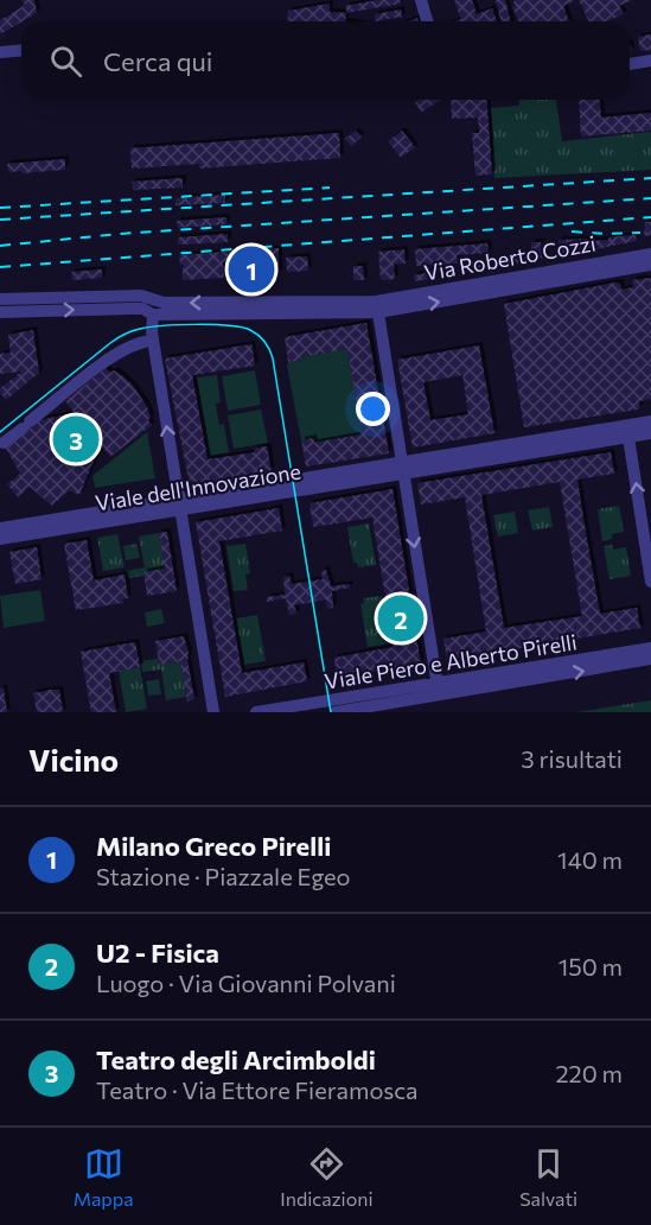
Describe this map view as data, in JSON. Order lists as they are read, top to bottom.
{
  "streets": {
    "street": ["Via Roberto Cozzi", "Viale dell'Innovazione", "Viale Piero e Alberto Pirelli"]
  },
  "page": {
    "search": "Cerca qui",
    "pins": ["1", "3", "2"],
    "heading": ["Vicino", "3 risultati"],
    "list": [
      {
        "mark": "1",
        "name": "Milano Greco Pirelli",
        "note": "Stazione · Piazzale Egeo",
        "value": "140 m"
      },
      {
        "mark": "2",
        "name": "U2 - Fisica",
        "note": "Luogo · Via Giovanni Polvani",
        "value": "150 m"
      },
      {
        "mark": "3",
        "name": "Teatro degli Arcimboldi",
        "note": "Teatro · Via Ettore Fieramosca",
        "value": "220 m"
      }
    ],
    "nav": ["Mappa", "Indicazioni", "Salvati"]
  }
}
